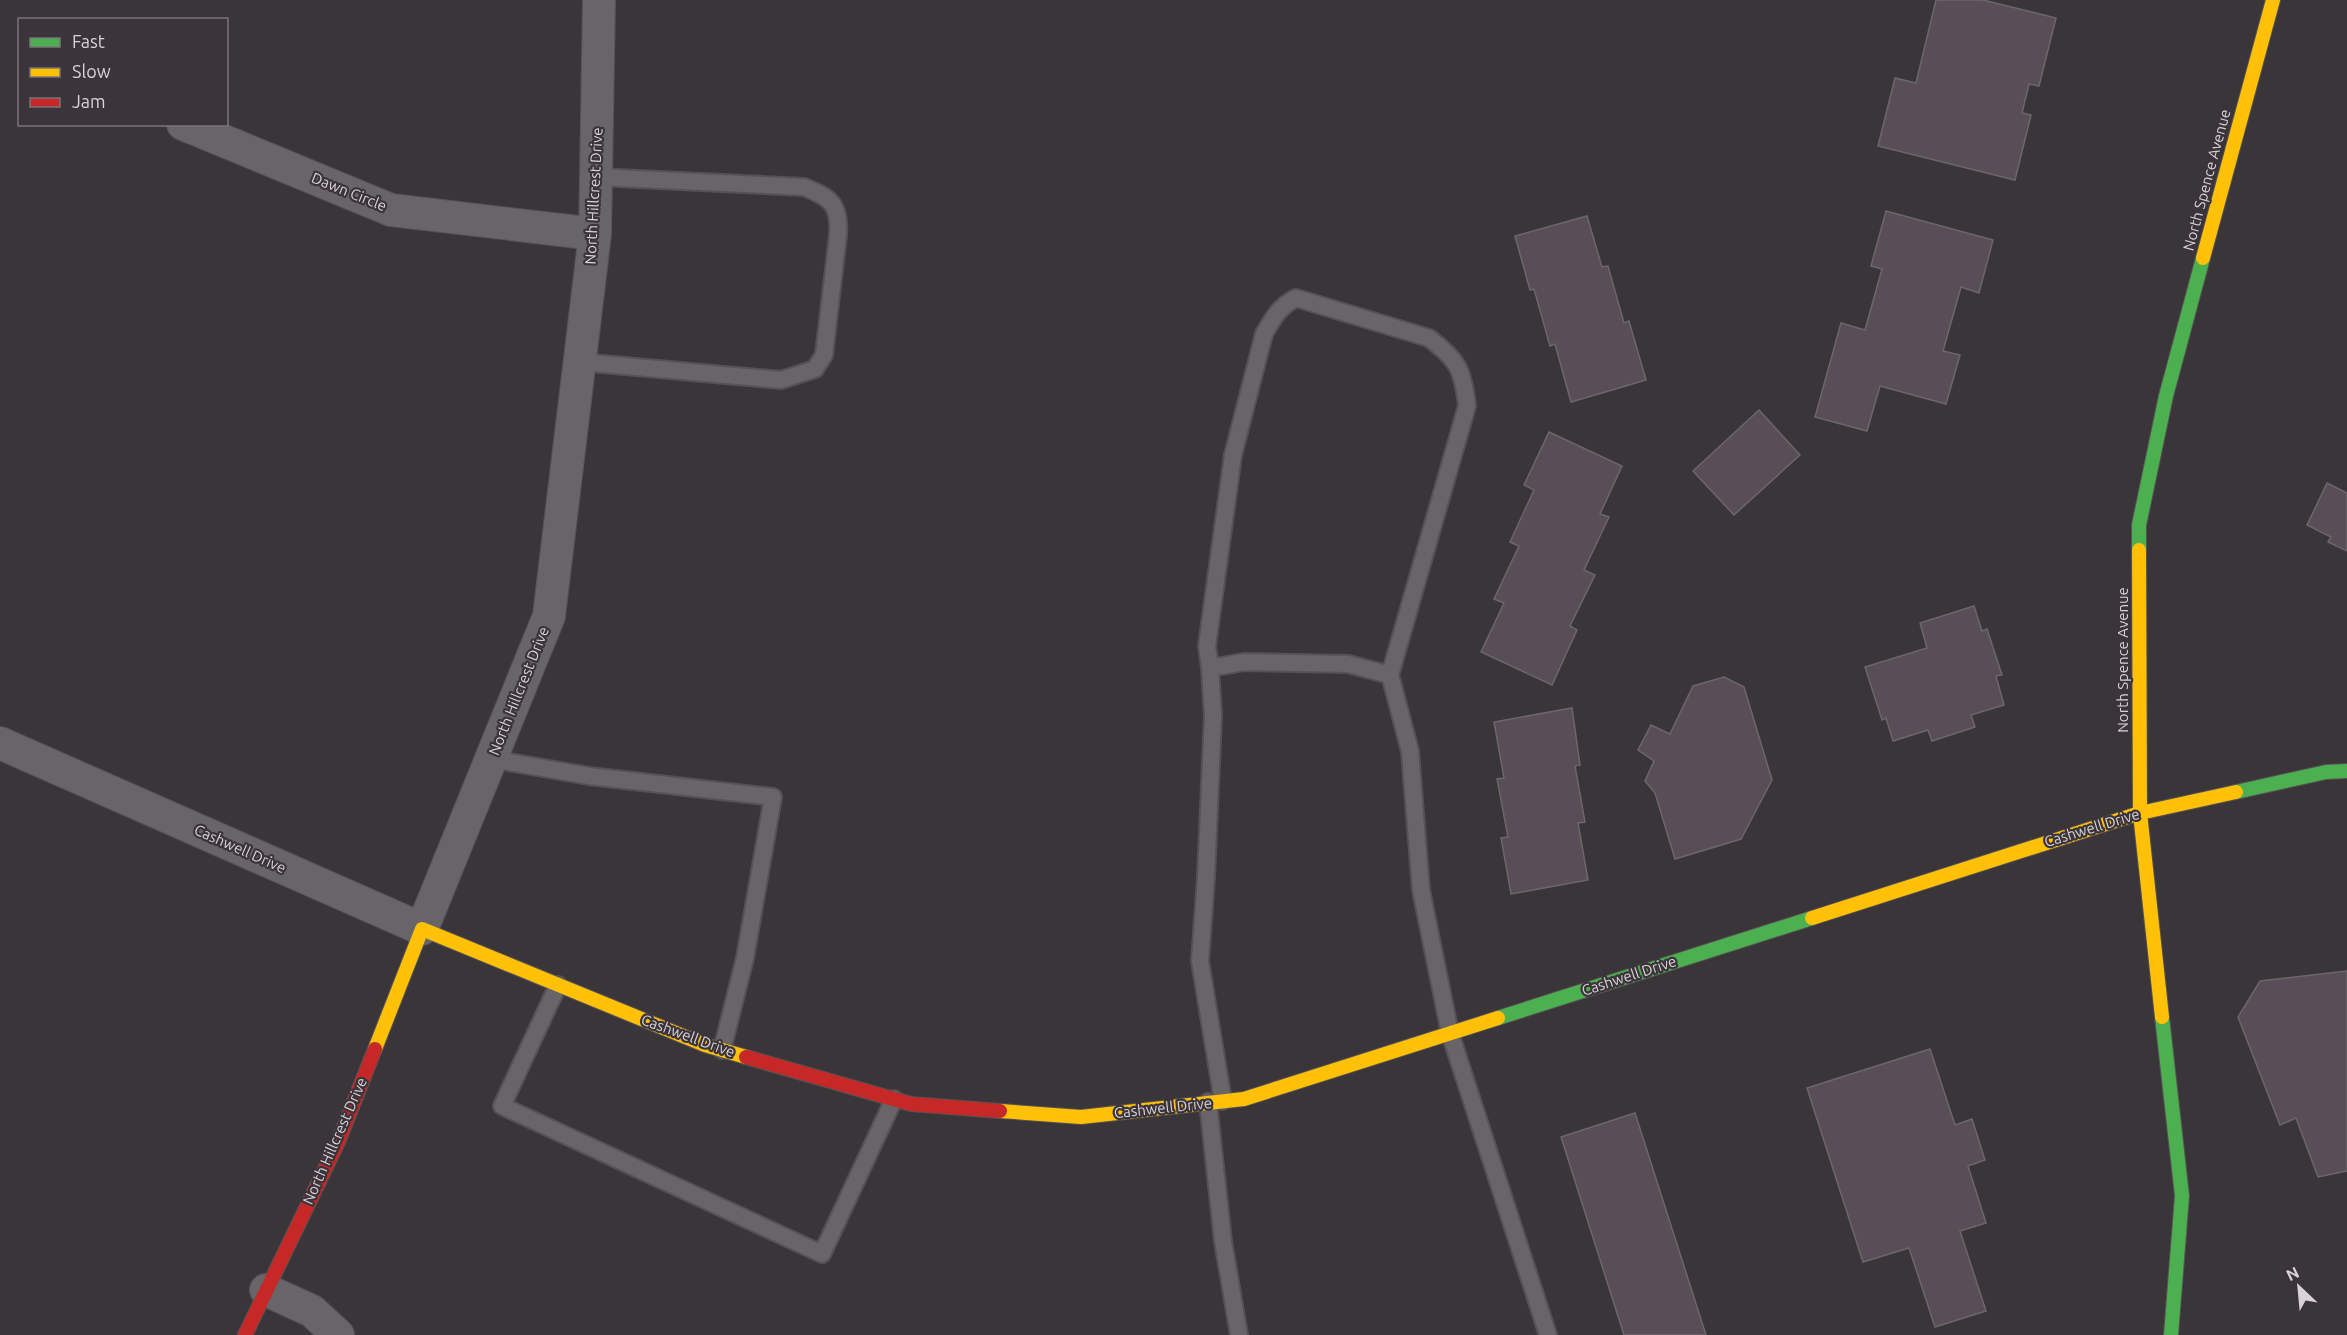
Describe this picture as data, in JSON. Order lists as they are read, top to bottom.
{
  "streets": {
    "street": [
      "North Spence Avenue",
      "Dawn Circle",
      "North Hillcrest Drive",
      "Cashwell Drive"
    ]
  },
  "crossings": [
    ["North Spence Avenue", "Cashwell Drive"],
    ["Dawn Circle", "North Hillcrest Drive"],
    ["North Hillcrest Drive", "Cashwell Drive"]
  ],
  "legend": ["Fast", "Slow", "Jam"],
  "north": "top left"
}
